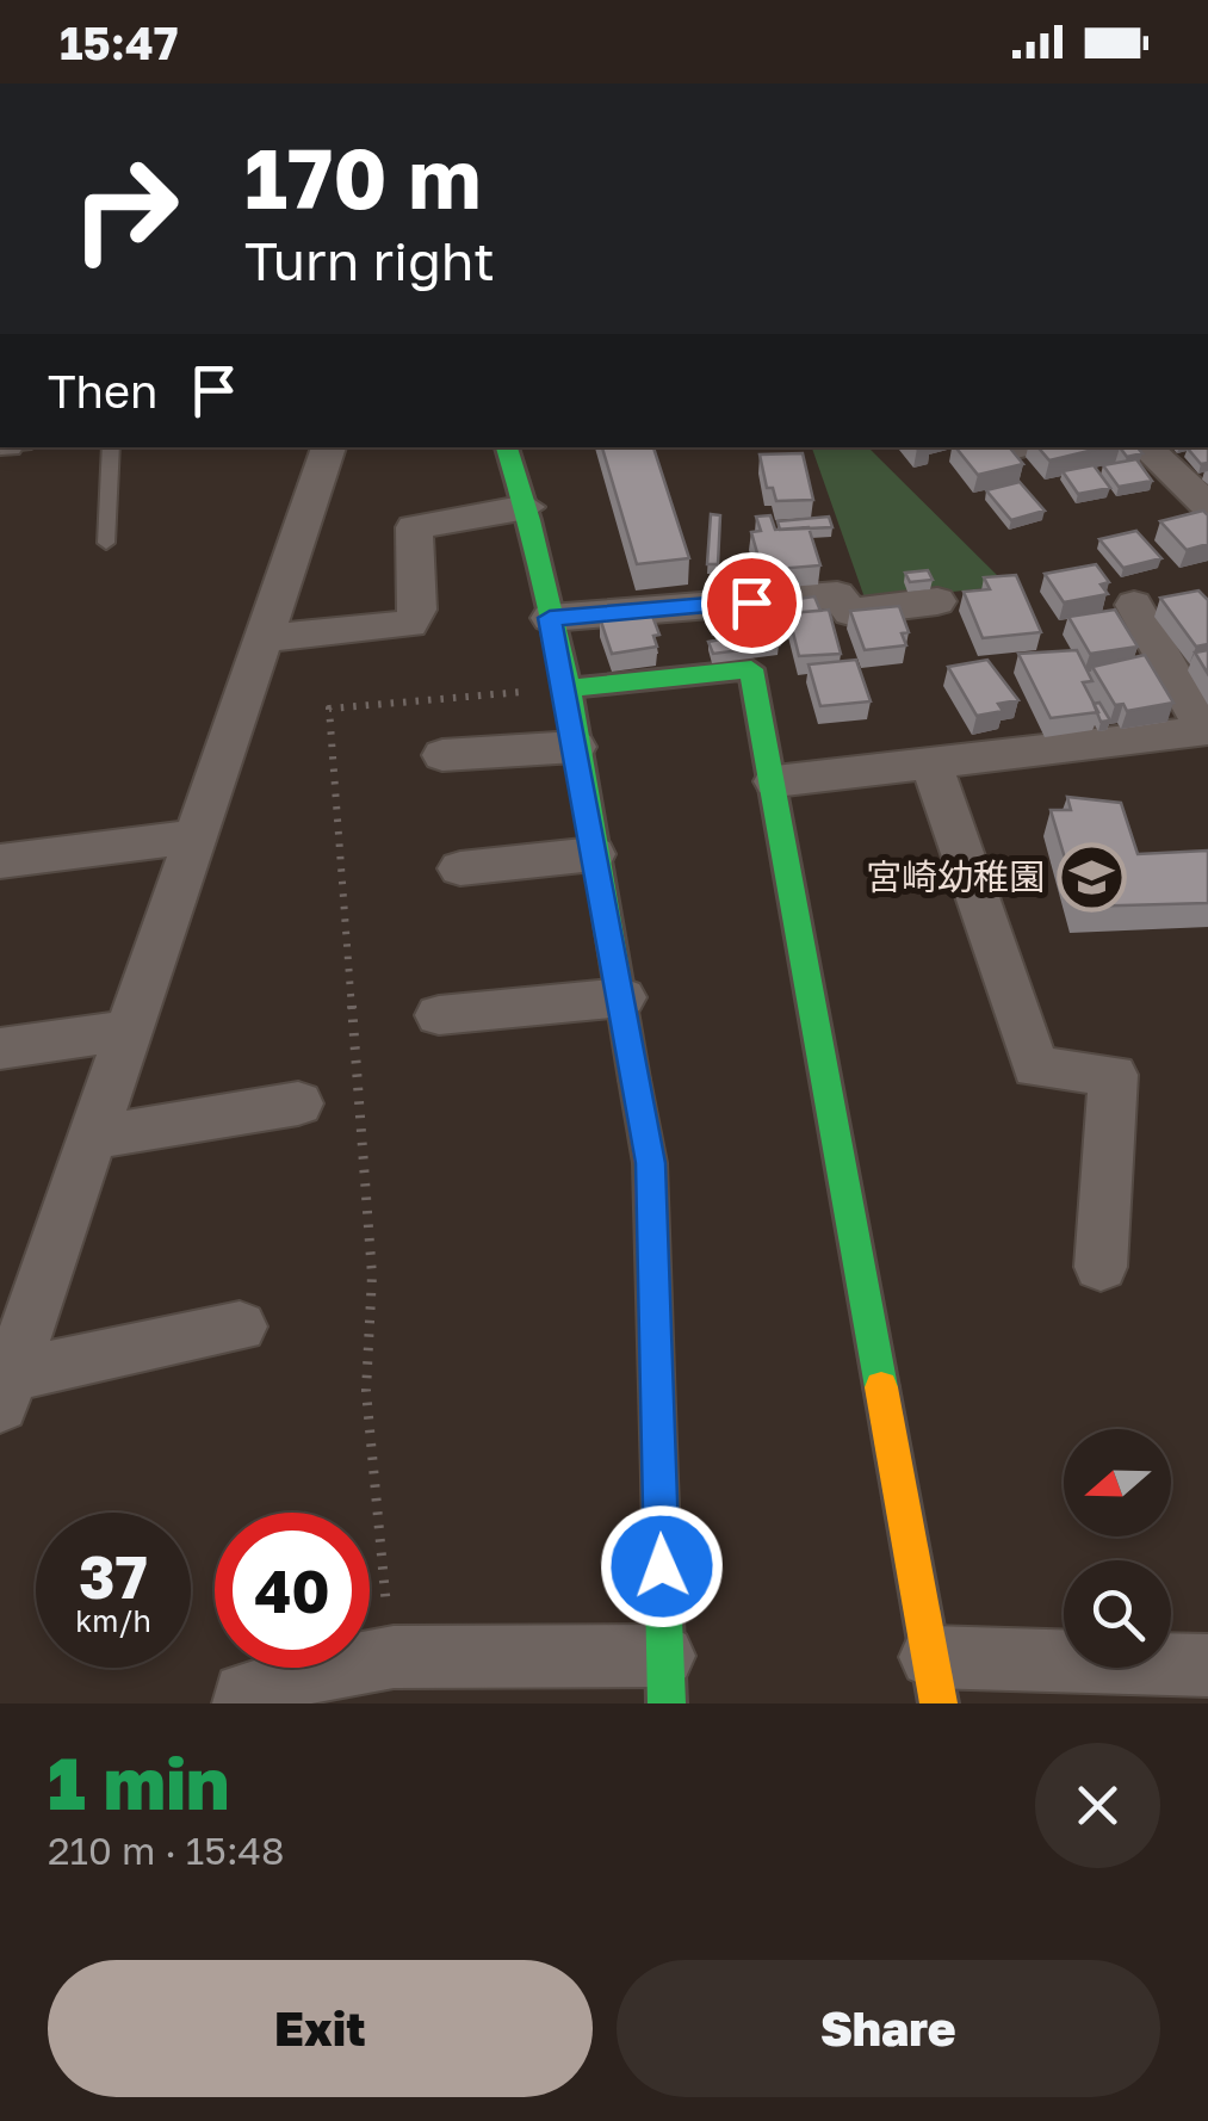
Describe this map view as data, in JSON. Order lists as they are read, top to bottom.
{
  "places": {
    "school or university": ["宮崎幼稚園"]
  },
  "north": "left",
  "page": {
    "status": "15:47",
    "turn": ["170 m", "Turn right"],
    "then": "Then",
    "speed": "37 km/h",
    "limit": "40",
    "heading": ["1 min", "210 m · 15:48"],
    "buttons": ["Exit", "Share"]
  }
}
